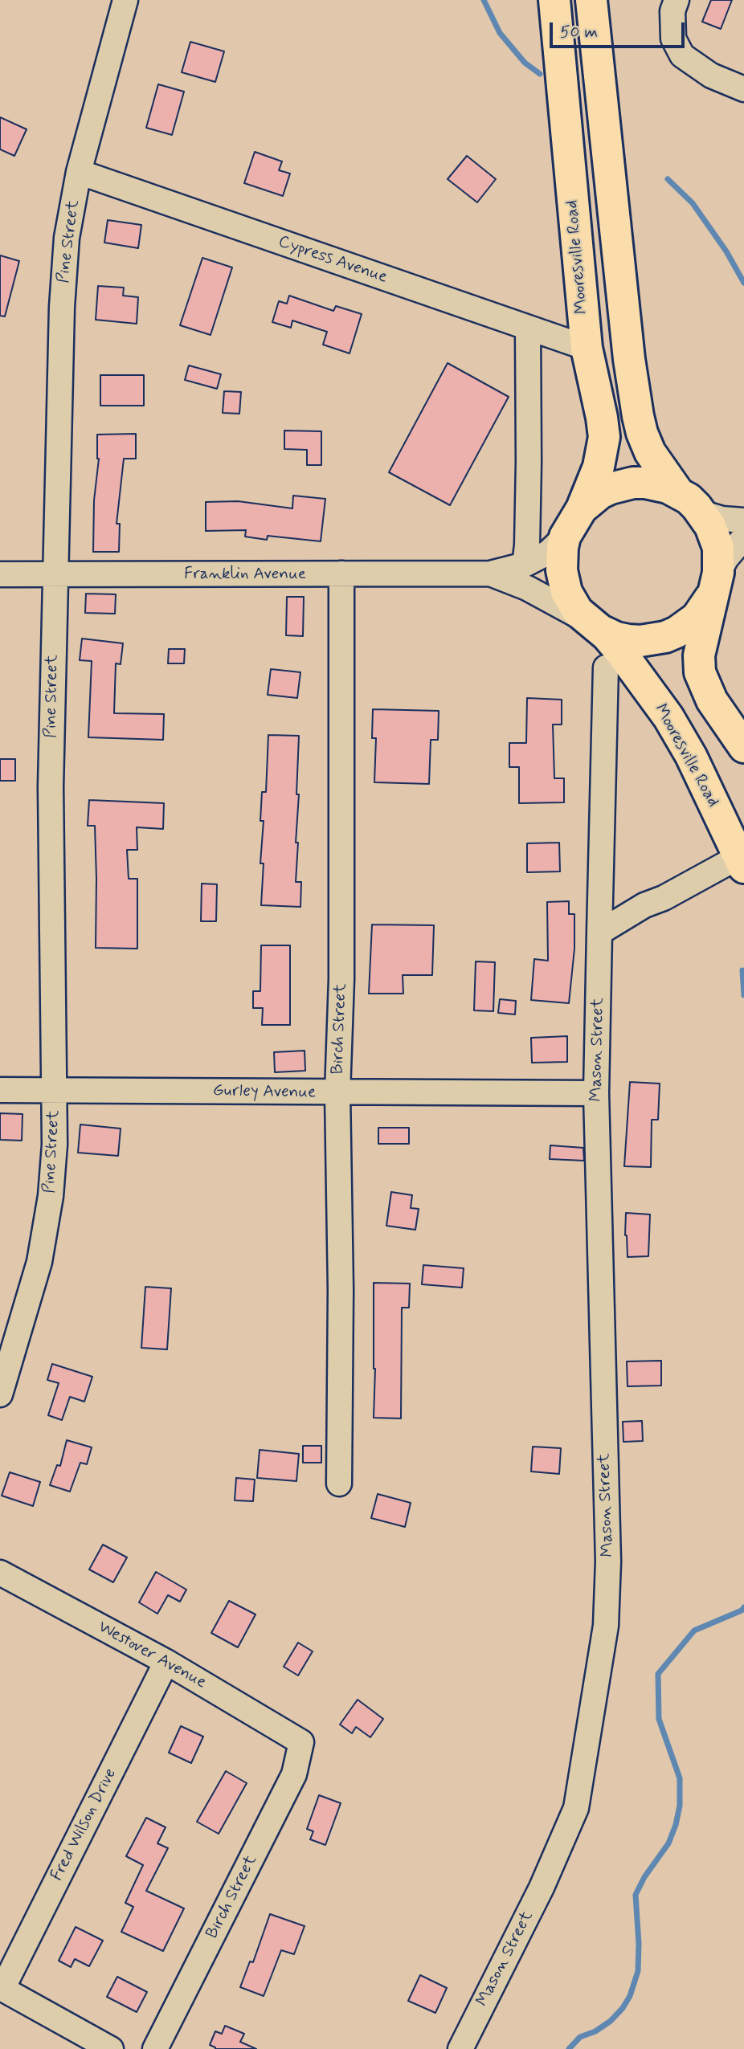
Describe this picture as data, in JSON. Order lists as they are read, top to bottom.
{
  "streets": {
    "main road": ["Mooresville Road"],
    "street": [
      "Pine Street",
      "Cypress Avenue",
      "Franklin Avenue",
      "Birch Street",
      "Mason Street",
      "Gurley Avenue",
      "Westover Avenue",
      "Fred Wilson Drive"
    ]
  },
  "crossings": [
    ["Pine Street", "Cypress Avenue"],
    ["Pine Street", "Franklin Avenue"],
    ["Pine Street", "Gurley Avenue"],
    ["Mooresville Road", "Cypress Avenue"],
    ["Mooresville Road", "Franklin Avenue"],
    ["Franklin Avenue", "Birch Street"],
    ["Birch Street", "Gurley Avenue"],
    ["Birch Street", "Westover Avenue"],
    ["Mason Street", "Gurley Avenue"],
    ["Westover Avenue", "Fred Wilson Drive"]
  ],
  "scale_bar": "50 m"
}
